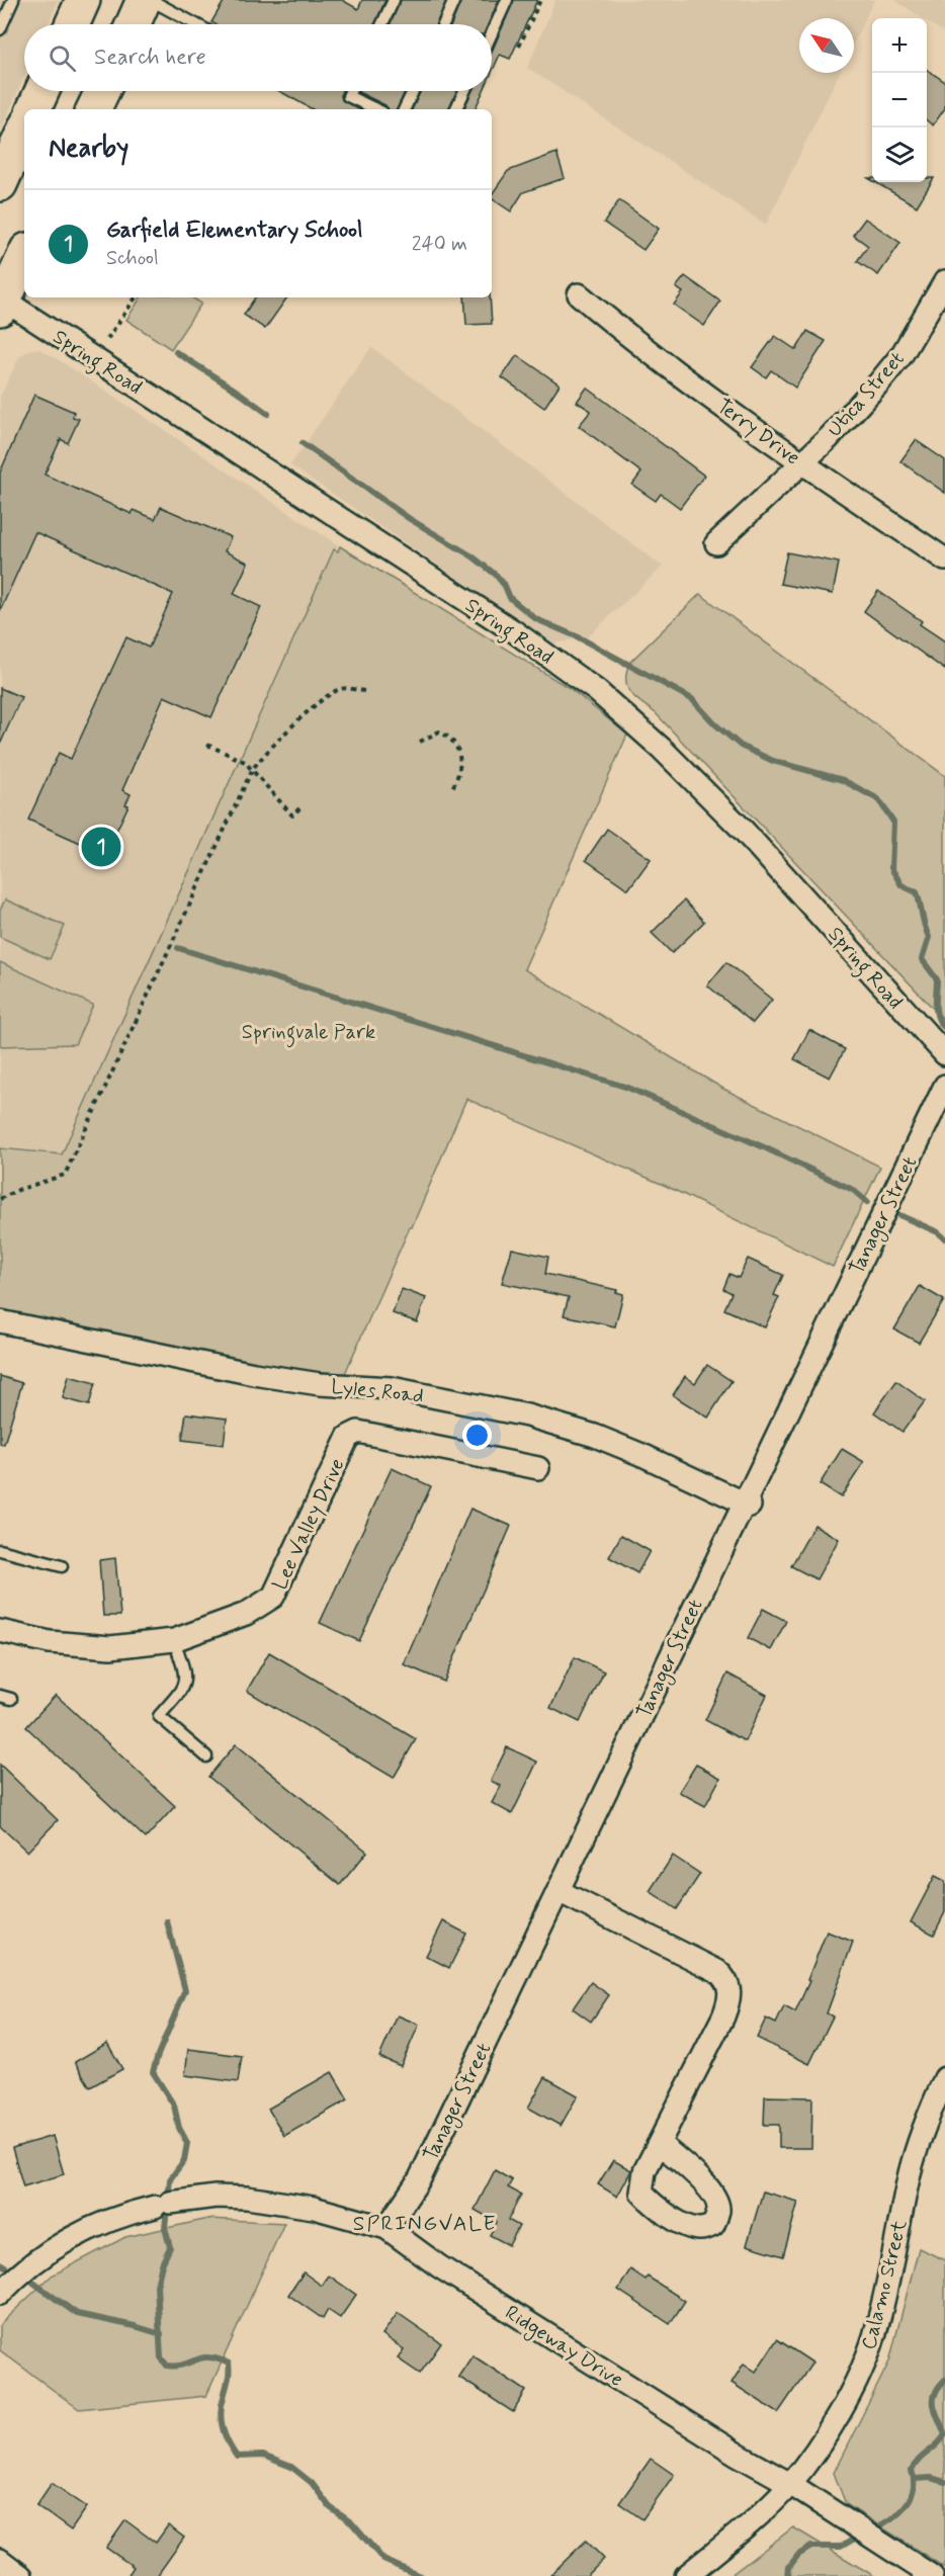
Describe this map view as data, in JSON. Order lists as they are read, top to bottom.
{
  "streets": {
    "street": [
      "Spring Road",
      "Utica Street",
      "Terry Drive",
      "Tanager Street",
      "Lyles Road",
      "Lee Valley Drive",
      "Calamo Street",
      "Ridgeway Drive"
    ]
  },
  "crossings": [
    ["Utica Street", "Terry Drive"],
    ["Tanager Street", "Lyles Road"],
    ["Tanager Street", "Ridgeway Drive"],
    ["Calamo Street", "Ridgeway Drive"]
  ],
  "districts": ["SPRINGVALE"],
  "parks": ["Springvale Park"],
  "north": "top left",
  "page": {
    "map_buttons": ["+", "−"],
    "search": "Search here",
    "heading": "Nearby",
    "list": [
      {
        "mark": "1",
        "name": "Garfield Elementary School",
        "note": "School",
        "value": "240 m"
      }
    ],
    "pins": "1"
  }
}
